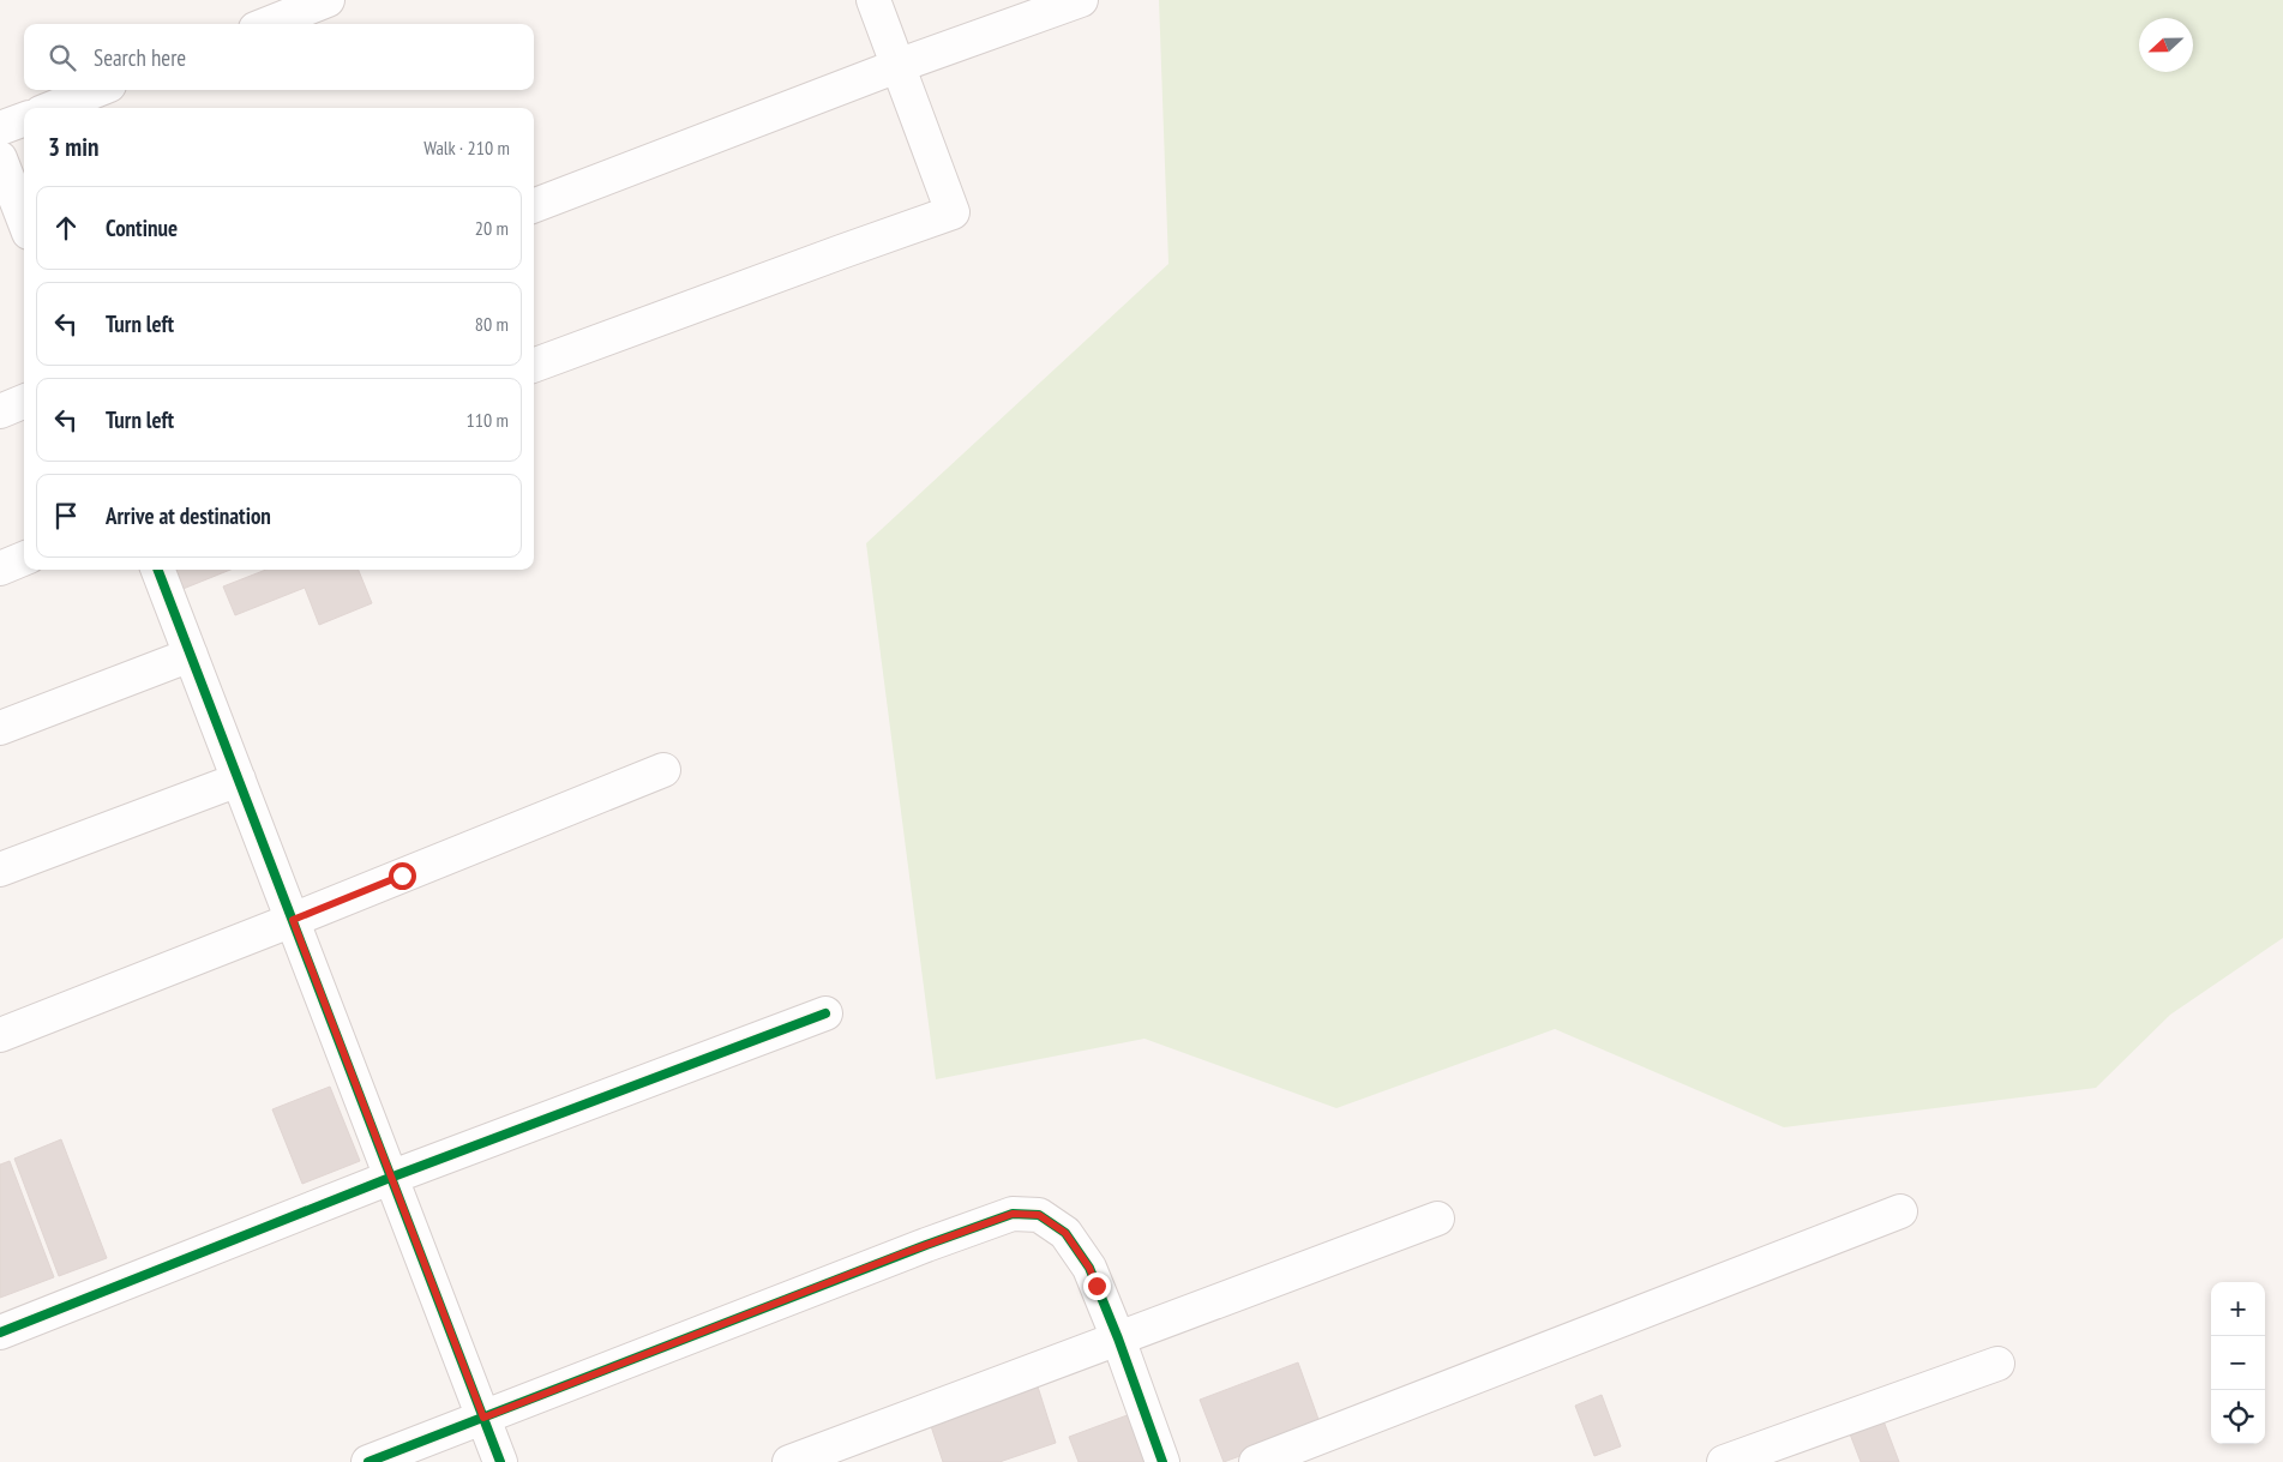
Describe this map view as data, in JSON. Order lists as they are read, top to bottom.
{
  "north": "left",
  "page": {
    "search": "Search here",
    "heading": ["3 min", "Walk · 210 m"],
    "list": [
      ["Continue", "20 m"],
      ["Turn left", "80 m"],
      ["Turn left", "110 m"],
      "Arrive at destination"
    ],
    "map_buttons": ["+", "−"]
  }
}
